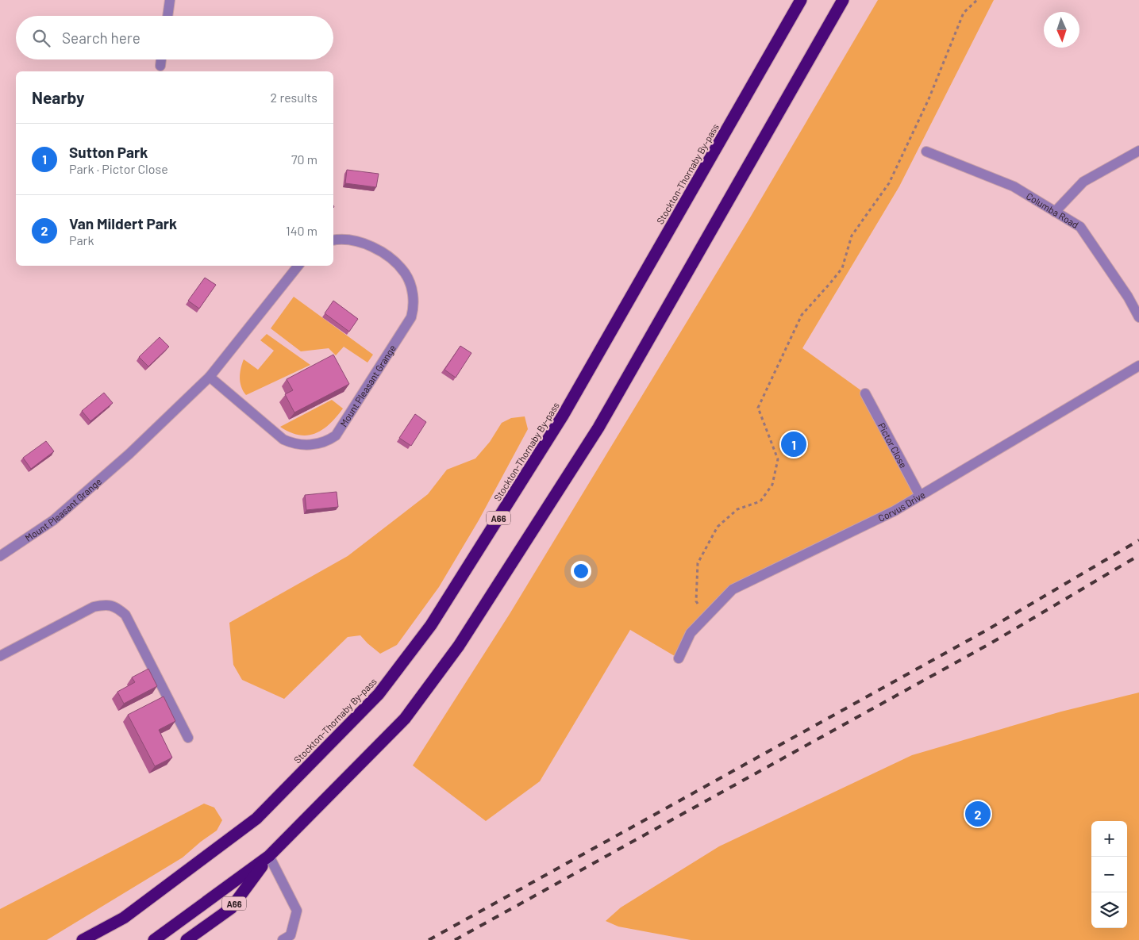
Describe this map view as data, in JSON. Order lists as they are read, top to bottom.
{
  "streets": {
    "highway": ["Stockton-Thornaby By-pass", "A66"],
    "street": [
      "Columba Road",
      "Mount Pleasant Grange",
      "Pictor Close",
      "Corvus Drive"
    ]
  },
  "crossings": [
    ["Pictor Close", "Corvus Drive"]
  ],
  "north": "bottom",
  "page": {
    "search": "Search here",
    "heading": ["Nearby", "2 results"],
    "list": [
      {
        "mark": "1",
        "name": "Sutton Park",
        "note": "Park · Pictor Close",
        "value": "70 m"
      },
      {
        "mark": "2",
        "name": "Van Mildert Park",
        "note": "Park",
        "value": "140 m"
      }
    ],
    "pins": ["1", "2"],
    "map_buttons": ["+", "−"]
  }
}
